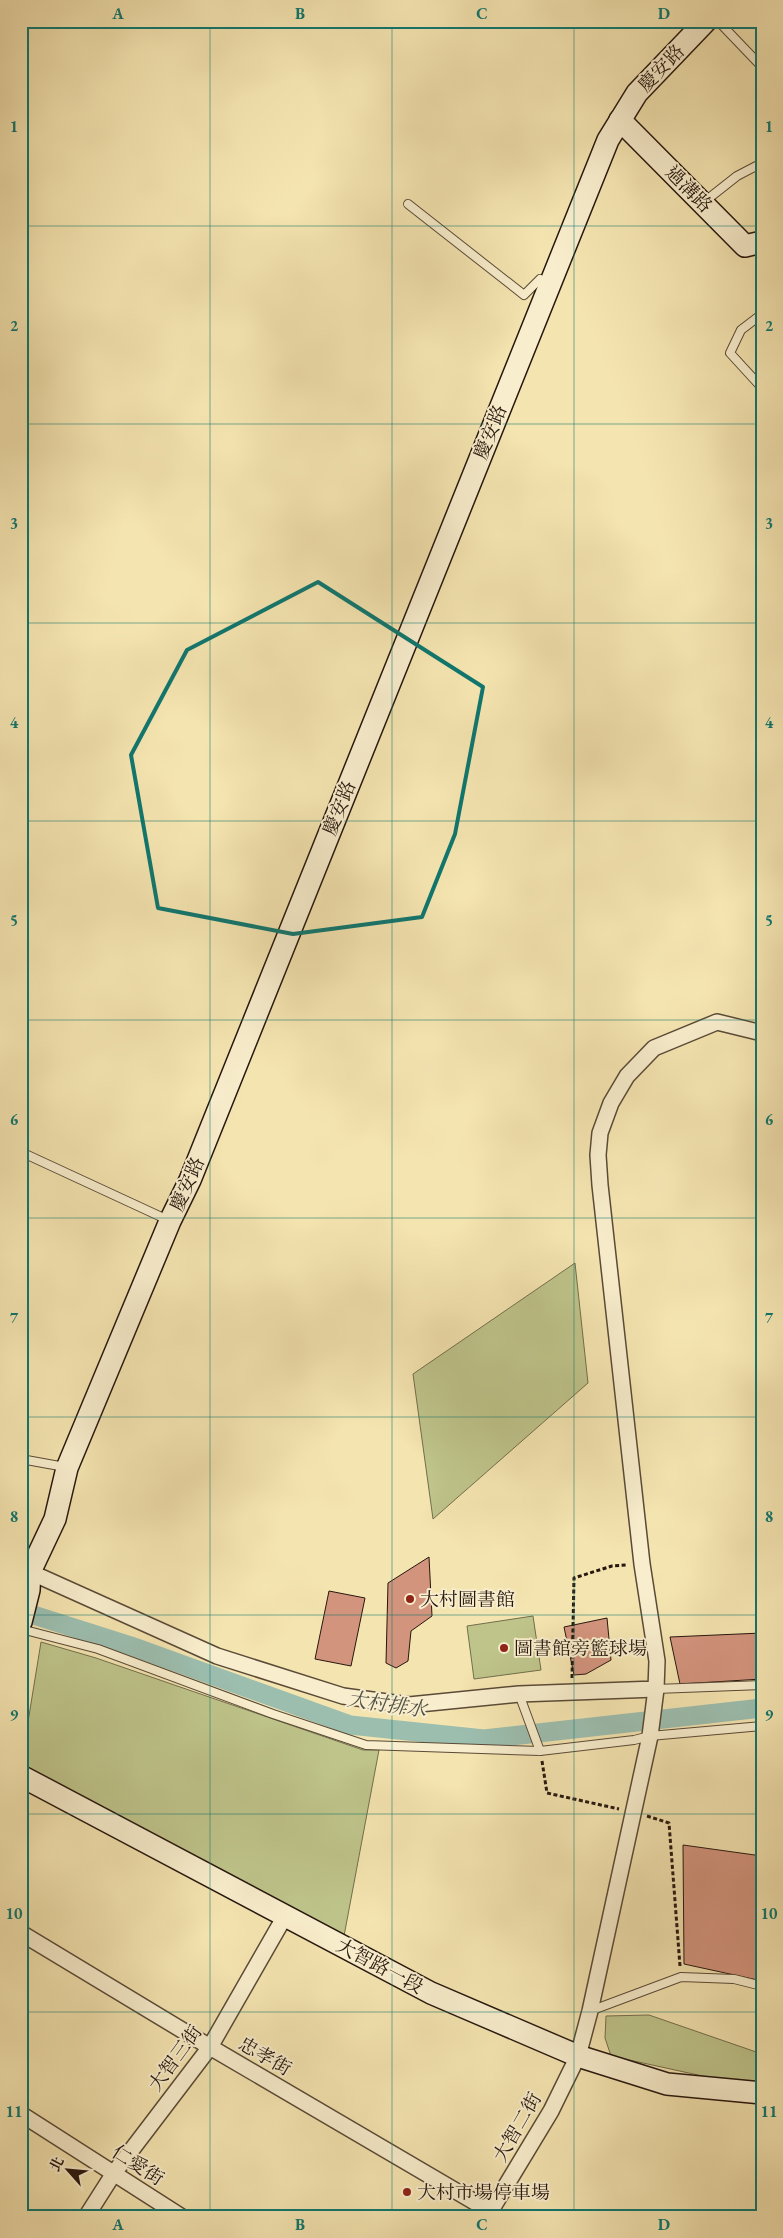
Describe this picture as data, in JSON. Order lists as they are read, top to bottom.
{
  "streets": {
    "street": [
      "慶安路",
      "過溝路",
      "大智路一段",
      "忠孝街",
      "大智三街",
      "大智二街",
      "仁愛街"
    ]
  },
  "crossings": [
    ["慶安路", "過溝路"],
    ["大智路一段", "大智三街"],
    ["大智路一段", "大智二街"],
    ["忠孝街", "大智三街"],
    ["忠孝街", "大智二街"],
    ["大智三街", "仁愛街"]
  ],
  "water": ["大村排水"],
  "places": ["大村圖書館", "圖書館旁籃球場", "大村市場停車場"],
  "north": "top left",
  "grid": {
    "columns": [
      "A",
      "B",
      "C",
      "D"
    ],
    "rows": [
      "1",
      "2",
      "3",
      "4",
      "5",
      "6",
      "7",
      "8",
      "9",
      "10",
      "11"
    ]
  }
}
